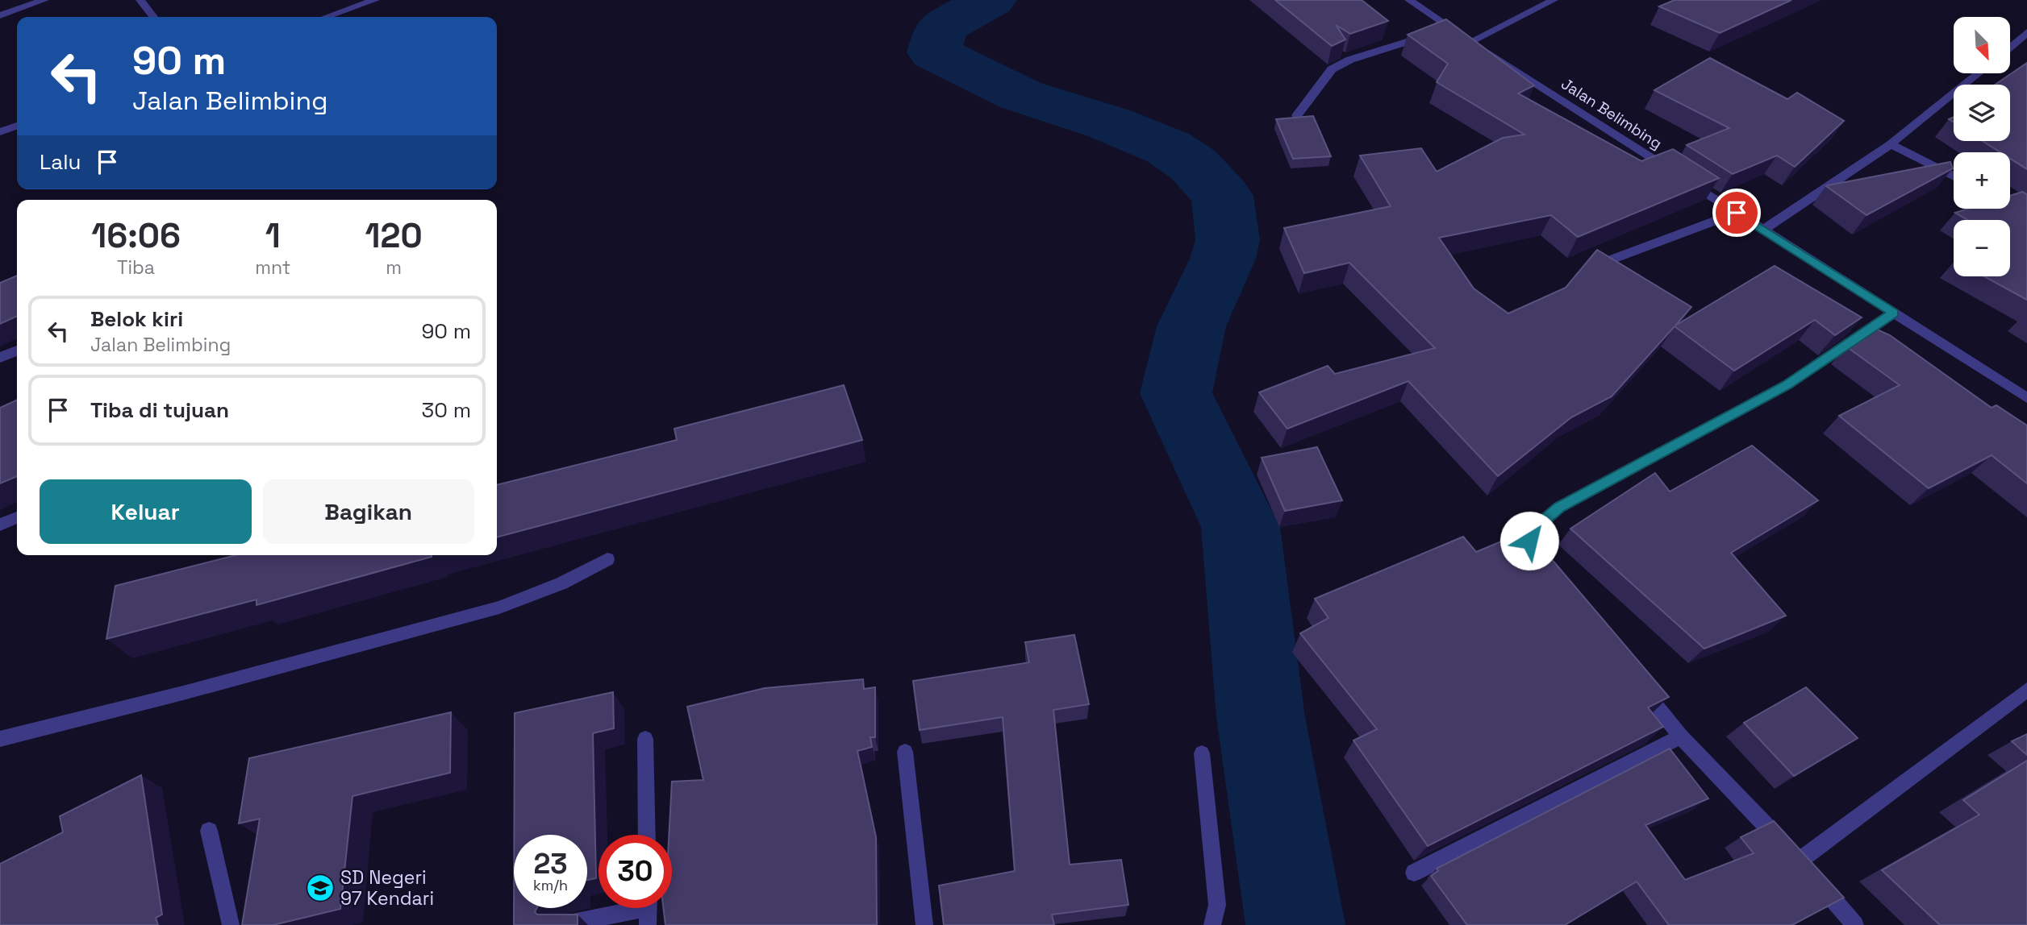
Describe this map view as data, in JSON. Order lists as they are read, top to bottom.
{
  "streets": {
    "street": ["Jalan Belimbing"]
  },
  "places": {
    "school or university": ["SD Negeri 97 Kendari"]
  },
  "north": "bottom right",
  "page": {
    "map_buttons": ["+", "−"],
    "turn": ["90 m", "Jalan Belimbing"],
    "then": "Lalu",
    "eta": [
      "16:06",
      "Tiba",
      "1",
      "mnt",
      "120",
      "m"
    ],
    "list": [
      {
        "name": "Belok kiri",
        "note": "Jalan Belimbing",
        "value": "90 m"
      },
      {
        "name": "Tiba di tujuan",
        "value": "30 m"
      }
    ],
    "buttons": ["Keluar", "Bagikan"],
    "speed": "23 km/h",
    "limit": "30"
  }
}
